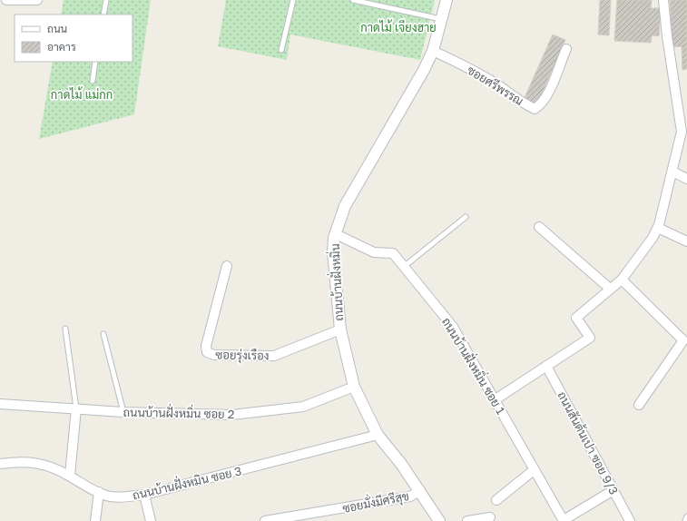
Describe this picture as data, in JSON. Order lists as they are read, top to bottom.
{
  "streets": {
    "street": [
      "ซอยศรีพรรณ",
      "ถนนบ้านฝั่งหมิ่น",
      "ซอยรุ่งเรือง",
      "ถนนบ้านฝั่งหมิ่น ซอย 1",
      "ถนนบ้านฝั่งหมิ่น ซอย 2",
      "ถนนสันต้นเปา ซอย 9/3",
      "ถนนบ้านฝั่งหมิน ซอย 3",
      "ซอยมั่งมีศรีสุข"
    ]
  },
  "crossings": [
    ["ซอยศรีพรรณ", "ถนนบ้านฝั่งหมิ่น"],
    ["ถนนบ้านฝั่งหมิ่น", "ซอยรุ่งเรือง"],
    ["ถนนบ้านฝั่งหมิ่น", "ถนนบ้านฝั่งหมิ่น ซอย 1"],
    ["ถนนบ้านฝั่งหมิ่น", "ถนนบ้านฝั่งหมิ่น ซอย 2"],
    ["ถนนบ้านฝั่งหมิ่น", "ถนนบ้านฝั่งหมิน ซอย 3"],
    ["ถนนบ้านฝั่งหมิ่น", "ซอยมั่งมีศรีสุข"]
  ],
  "parks": ["กาดไม้ เจียงฮาย", "กาดไม้ แม่กก"],
  "legend": ["ถนน", "อาคาร"]
}
